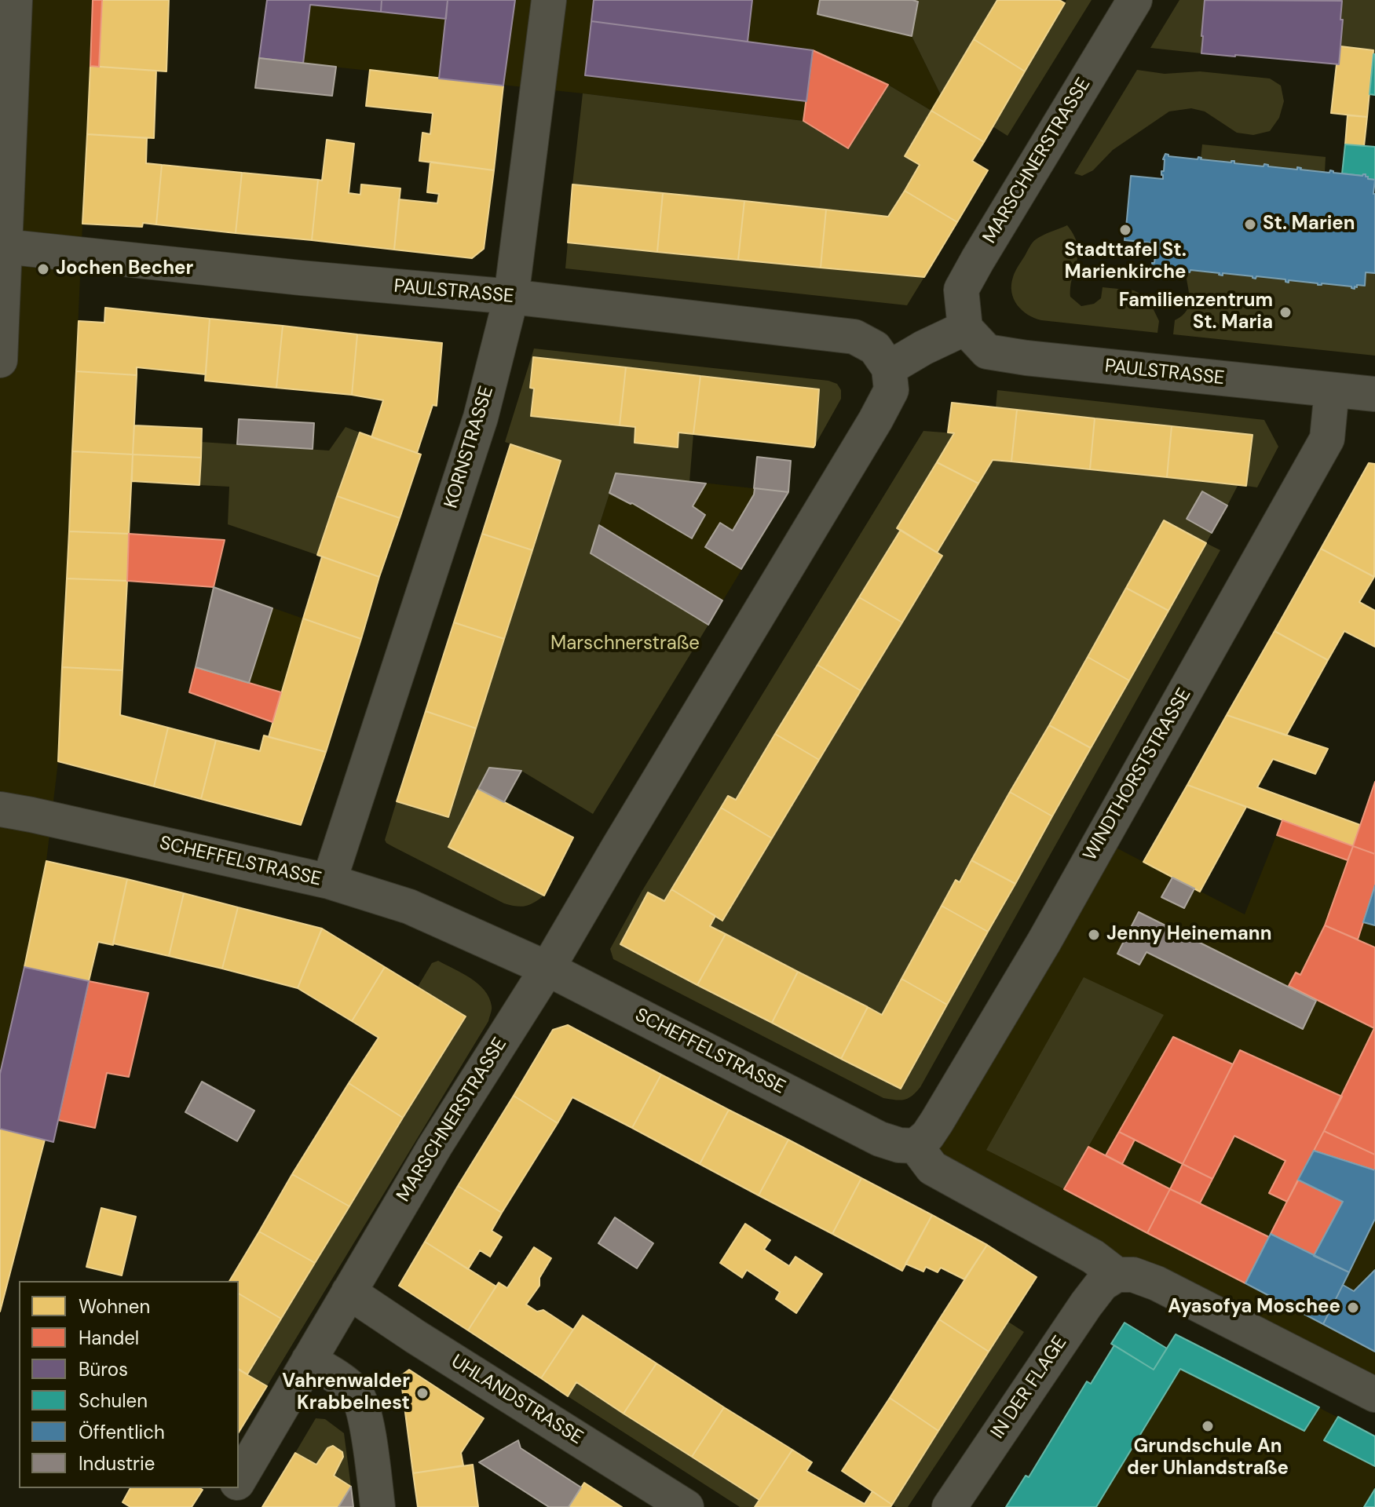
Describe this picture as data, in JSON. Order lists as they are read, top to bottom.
{
  "streets": {
    "street": [
      "MARSCHNERSTRASSE",
      "PAULSTRASSE",
      "KORNSTRASSE",
      "WINDTHORSTSTRASSE",
      "SCHEFFELSTRASSE",
      "IN DER FLAGE",
      "UHLANDSTRASSE"
    ]
  },
  "crossings": [
    ["MARSCHNERSTRASSE", "PAULSTRASSE"],
    ["MARSCHNERSTRASSE", "SCHEFFELSTRASSE"],
    ["MARSCHNERSTRASSE", "UHLANDSTRASSE"],
    ["PAULSTRASSE", "KORNSTRASSE"],
    ["PAULSTRASSE", "WINDTHORSTSTRASSE"],
    ["KORNSTRASSE", "SCHEFFELSTRASSE"],
    ["WINDTHORSTSTRASSE", "SCHEFFELSTRASSE"]
  ],
  "parks": ["Marschnerstraße"],
  "places": [
    "St. Marien",
    "Stadttafel St. Marienkirche",
    "Jochen Becher",
    "Familienzentrum St. Maria",
    "Jenny Heinemann",
    "Ayasofya Moschee",
    "Vahrenwalder Krabbelnest",
    "Grundschule An der Uhlandstraße"
  ],
  "legend": [
    "Wohnen",
    "Handel",
    "Büros",
    "Schulen",
    "Öffentlich",
    "Industrie"
  ]
}
